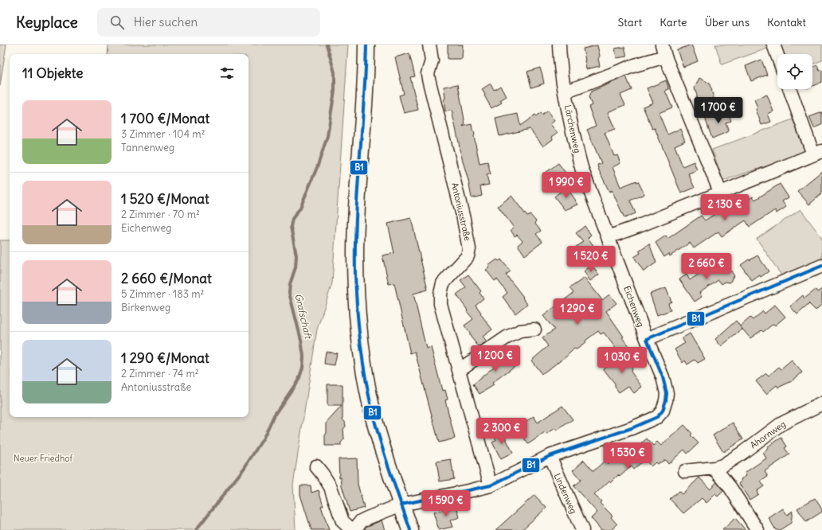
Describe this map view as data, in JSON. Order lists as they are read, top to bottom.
{
  "streets": {
    "street": [
      "Lärchenweg",
      "Antoniusstraße",
      "Eichenweg",
      "Ahornweg",
      "Lindenweg"
    ]
  },
  "crossings": [
    ["Lärchenweg", "Eichenweg"],
    ["Antoniusstraße", "Eichenweg"],
    ["Eichenweg", "Lindenweg"]
  ],
  "water": ["Grafschaft"],
  "parks": ["Neuer Friedhof"],
  "lines": ["transit line B1"],
  "page": {
    "header": "Keyplace",
    "search": "Hier suchen",
    "nav": [
      "Start",
      "Karte",
      "Über uns",
      "Kontakt"
    ],
    "heading": "11 Objekte",
    "list": [
      {
        "name": "1 700 €/Monat",
        "note": "3 Zimmer · 104 m² · Tannenweg"
      },
      {
        "name": "1 520 €/Monat",
        "note": "2 Zimmer · 70 m² · Eichenweg"
      },
      {
        "name": "2 660 €/Monat",
        "note": "5 Zimmer · 183 m² · Birkenweg"
      },
      {
        "name": "1 290 €/Monat",
        "note": "2 Zimmer · 74 m² · Antoniusstraße"
      }
    ],
    "price": [
      "1 700 €",
      "1 990 €",
      "2 130 €",
      "1 520 €",
      "2 660 €",
      "1 290 €",
      "1 200 €",
      "1 030 €",
      "2 300 €",
      "1 530 €",
      "1 590 €"
    ]
  }
}
